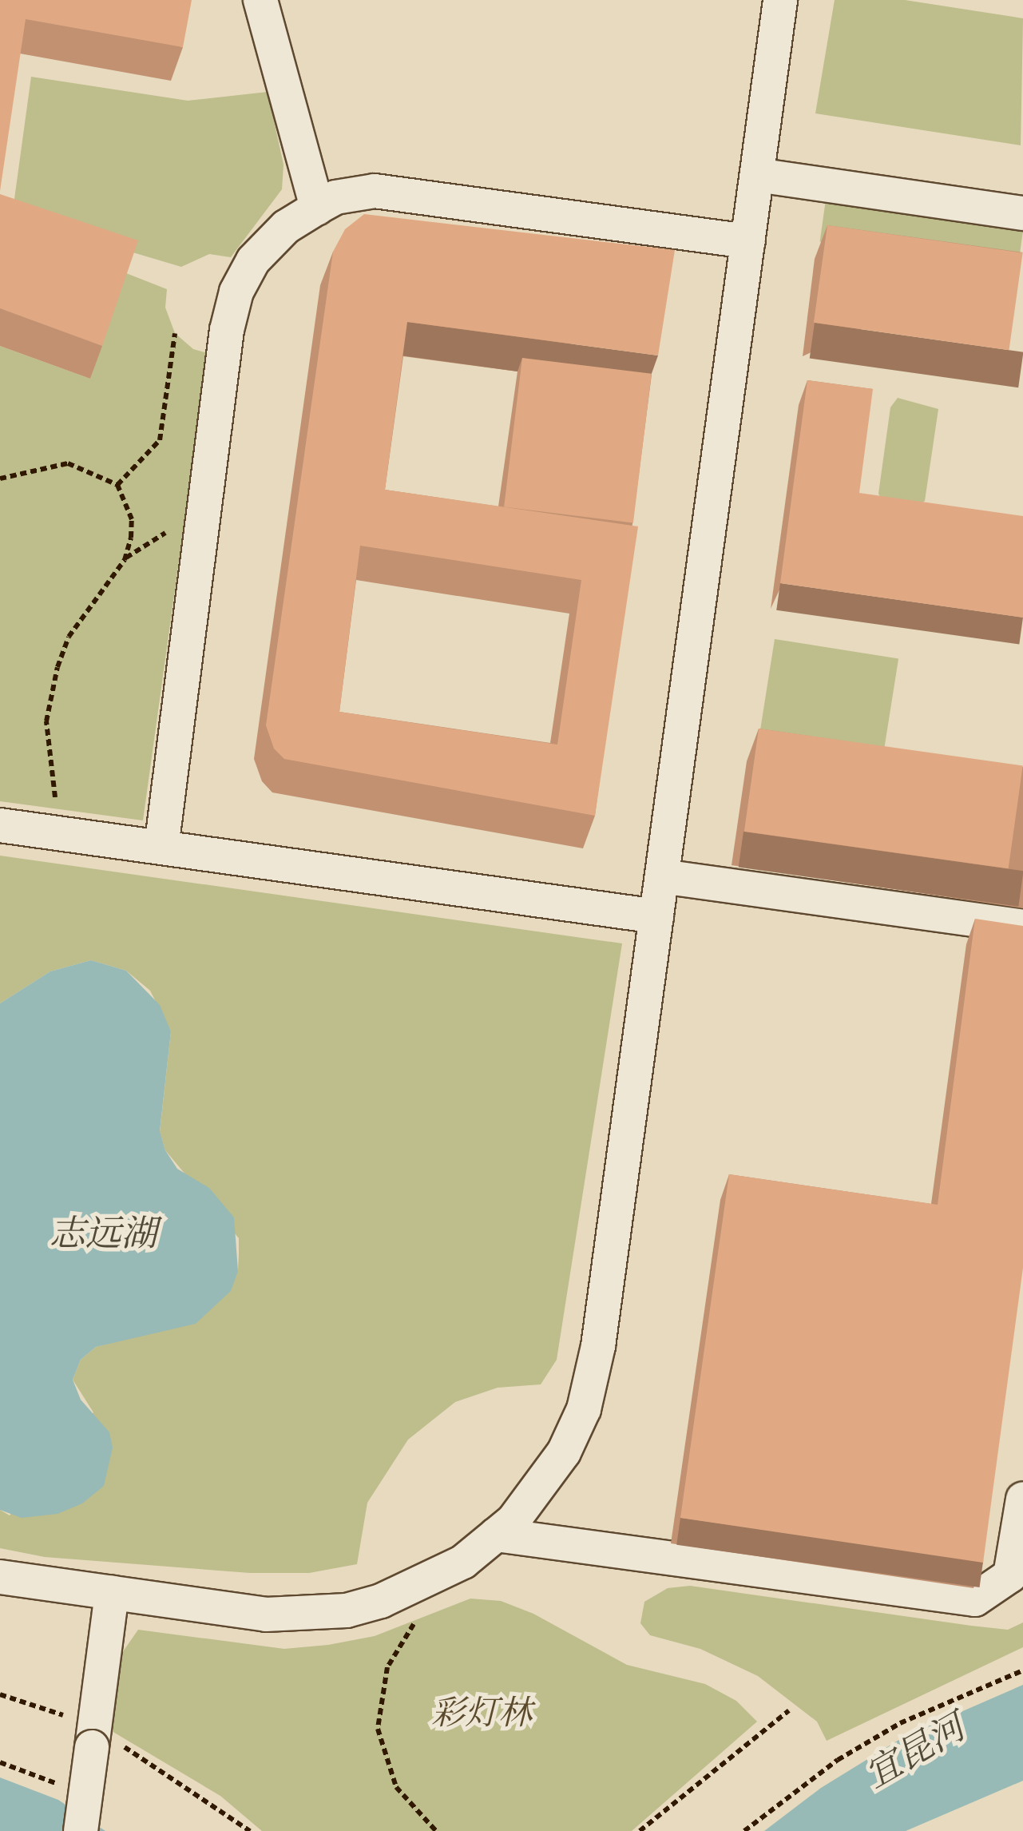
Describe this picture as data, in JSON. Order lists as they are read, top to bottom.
{
  "water": ["志远湖", "宜昆河"],
  "parks": ["彩灯林"]
}
